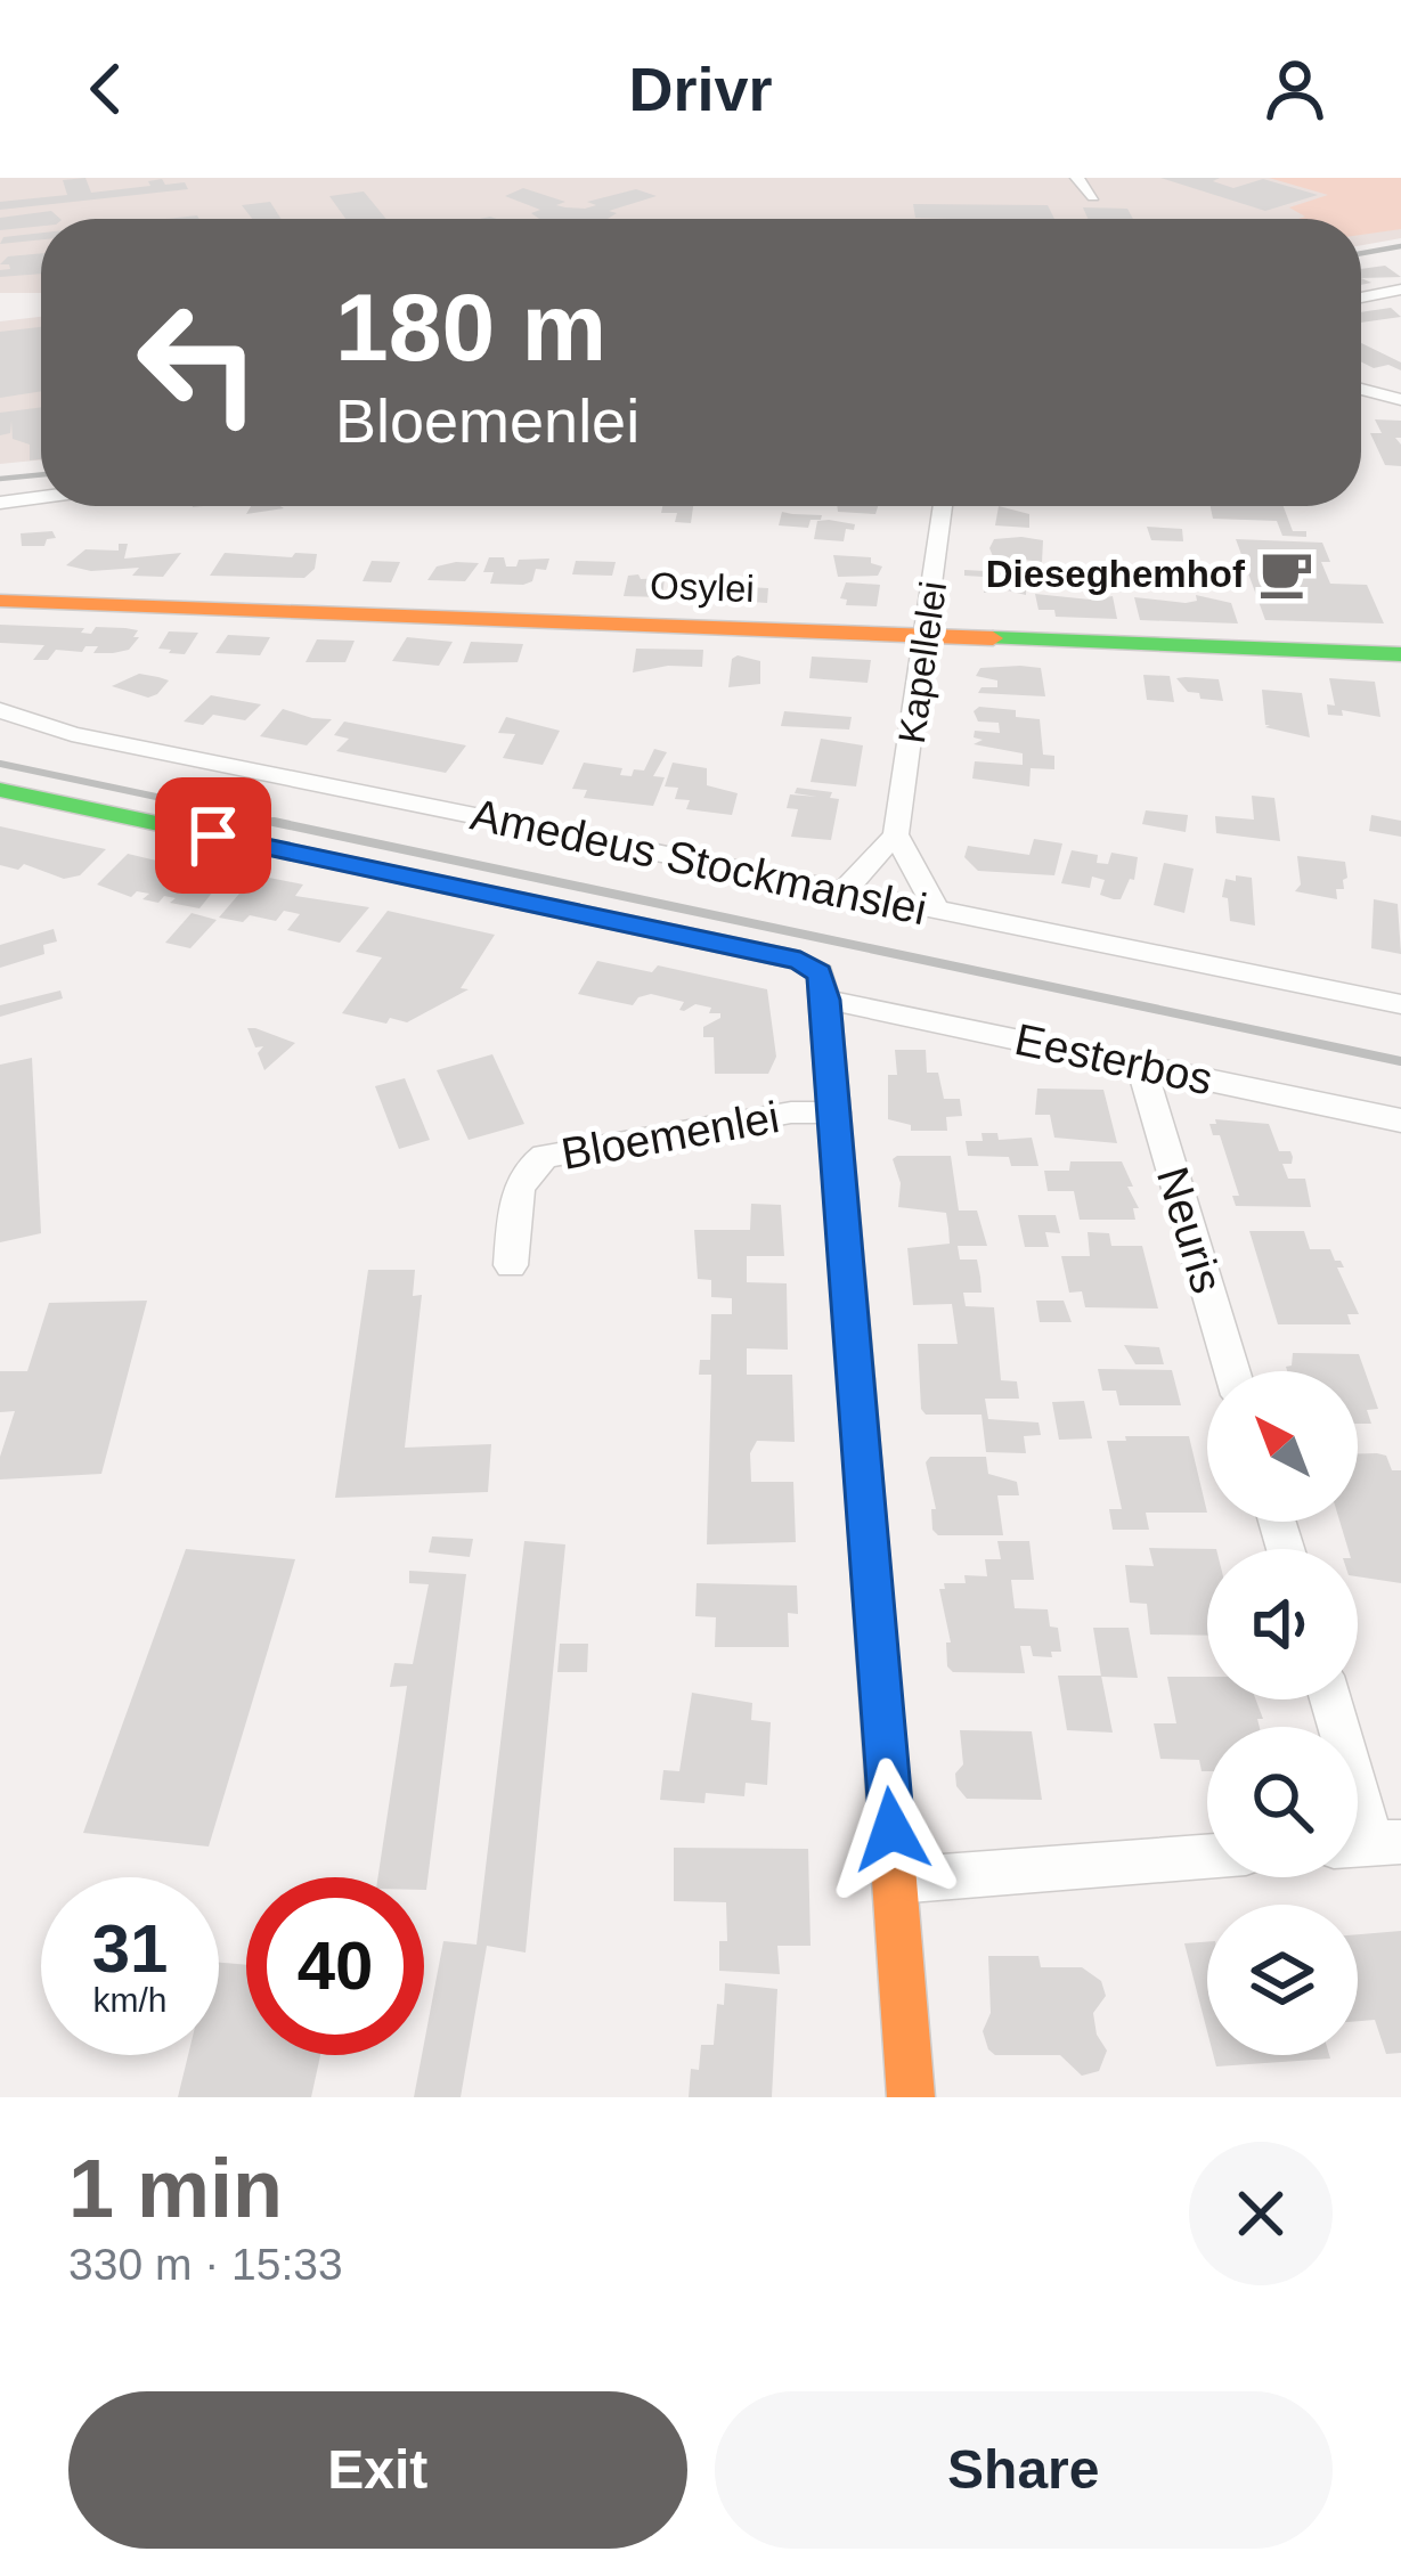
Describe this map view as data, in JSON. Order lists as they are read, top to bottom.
{
  "streets": {
    "street": [
      "Osylei",
      "Kapellelei",
      "Amedeus Stockmanslei",
      "Eesterbos",
      "Bloemenlei",
      "Neuris"
    ]
  },
  "crossings": [
    ["Osylei", "Kapellelei"],
    ["Eesterbos", "Bloemenlei"],
    ["Eesterbos", "Neuris"]
  ],
  "places": {
    "cafe": ["Dieseghemhof"]
  },
  "north": "top left",
  "page": {
    "header": "Drivr",
    "turn": ["180 m", "Bloemenlei"],
    "speed": "31 km/h",
    "limit": "40",
    "heading": ["1 min", "330 m · 15:33"],
    "buttons": ["Exit", "Share"]
  }
}
